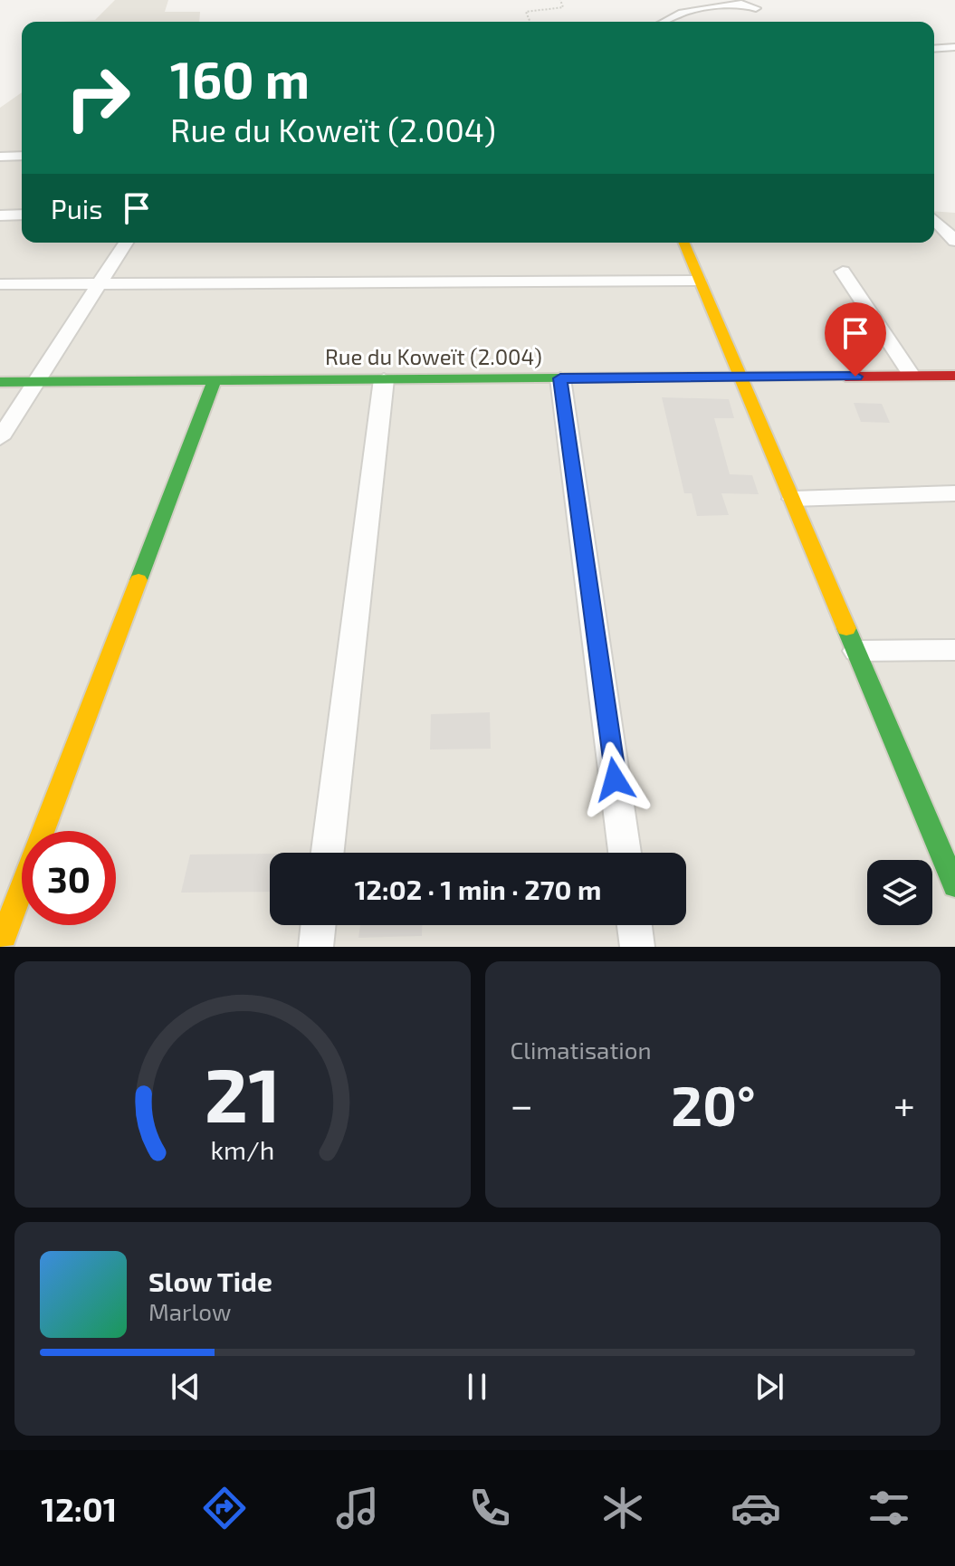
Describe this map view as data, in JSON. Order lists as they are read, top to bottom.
{
  "streets": {
    "street": ["Rue du Koweït (2.004)"]
  },
  "page": {
    "turn": ["160 m", "Rue du Koweït (2.004)"],
    "then": "Puis",
    "limit": "30",
    "trip": "12:02 · 1 min · 270 m",
    "tile": "Climatisation",
    "heat": ["−", "20°", "+"],
    "song": ["Slow Tide", "Marlow"],
    "tabs": "12:01",
    "gauge": ["21", "km/h"]
  }
}
